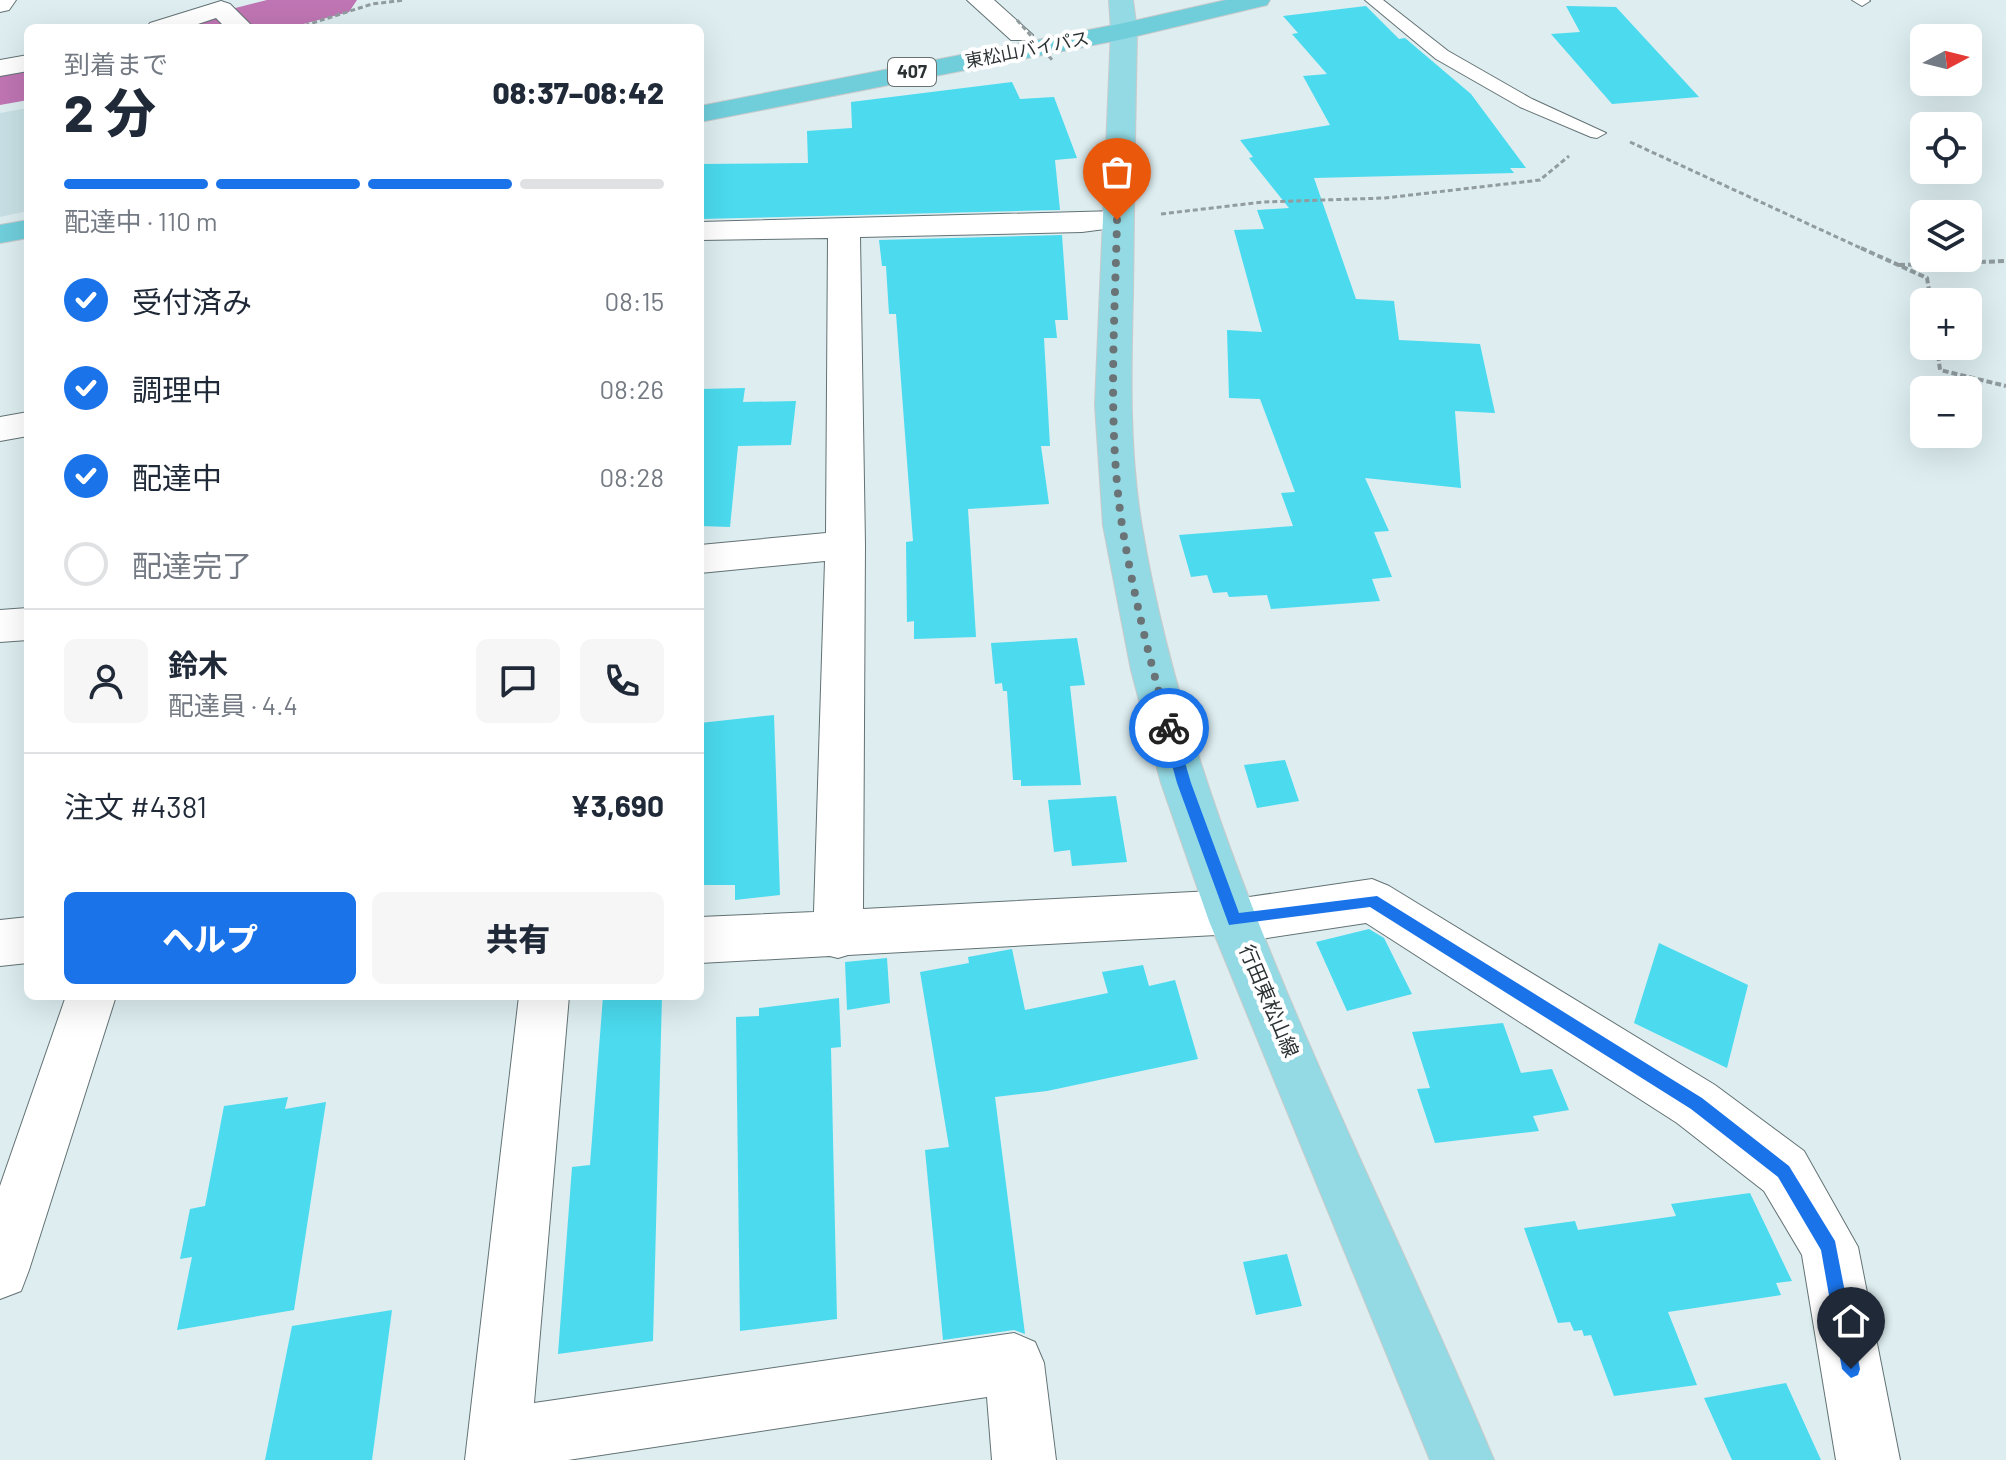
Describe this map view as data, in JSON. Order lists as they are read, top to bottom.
{
  "streets": {
    "highway": ["東松山バイパス", "407"],
    "main road": ["行田東松山線"]
  },
  "crossings": [
    ["東松山バイパス", "行田東松山線"]
  ],
  "north": "right",
  "page": {
    "map_buttons": ["+", "−"],
    "heading": ["2 分", "到着まで", "08:37–08:42"],
    "panel": [
      "鈴木",
      "配達員 · 4.4",
      "注文 #4381",
      "¥3,690"
    ],
    "bar": "配達中 · 110 m",
    "list": [
      ["受付済み", "08:15"],
      ["調理中", "08:26"],
      ["配達中", "08:28"],
      "配達完了"
    ],
    "buttons": ["ヘルプ", "共有"]
  }
}
